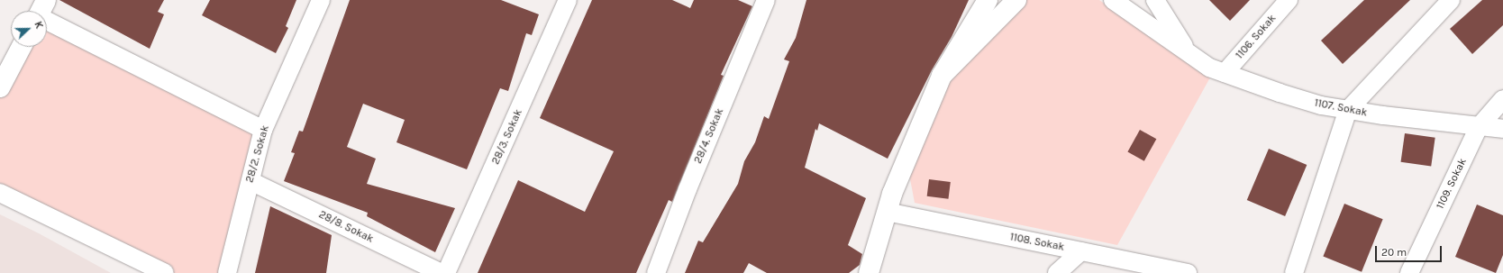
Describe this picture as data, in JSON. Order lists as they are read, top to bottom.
{
  "streets": {
    "street": [
      "1106. Sokak",
      "1107. Sokak",
      "28/4. Sokak",
      "28/3. Sokak",
      "28/2. Sokak",
      "1109. Sokak",
      "28/8. Sokak",
      "1108. Sokak"
    ]
  },
  "crossings": [
    ["1106. Sokak", "1107. Sokak"],
    ["1107. Sokak", "1109. Sokak"],
    ["28/2. Sokak", "28/8. Sokak"]
  ],
  "scale_bar": "20 m",
  "north": "right"
}
